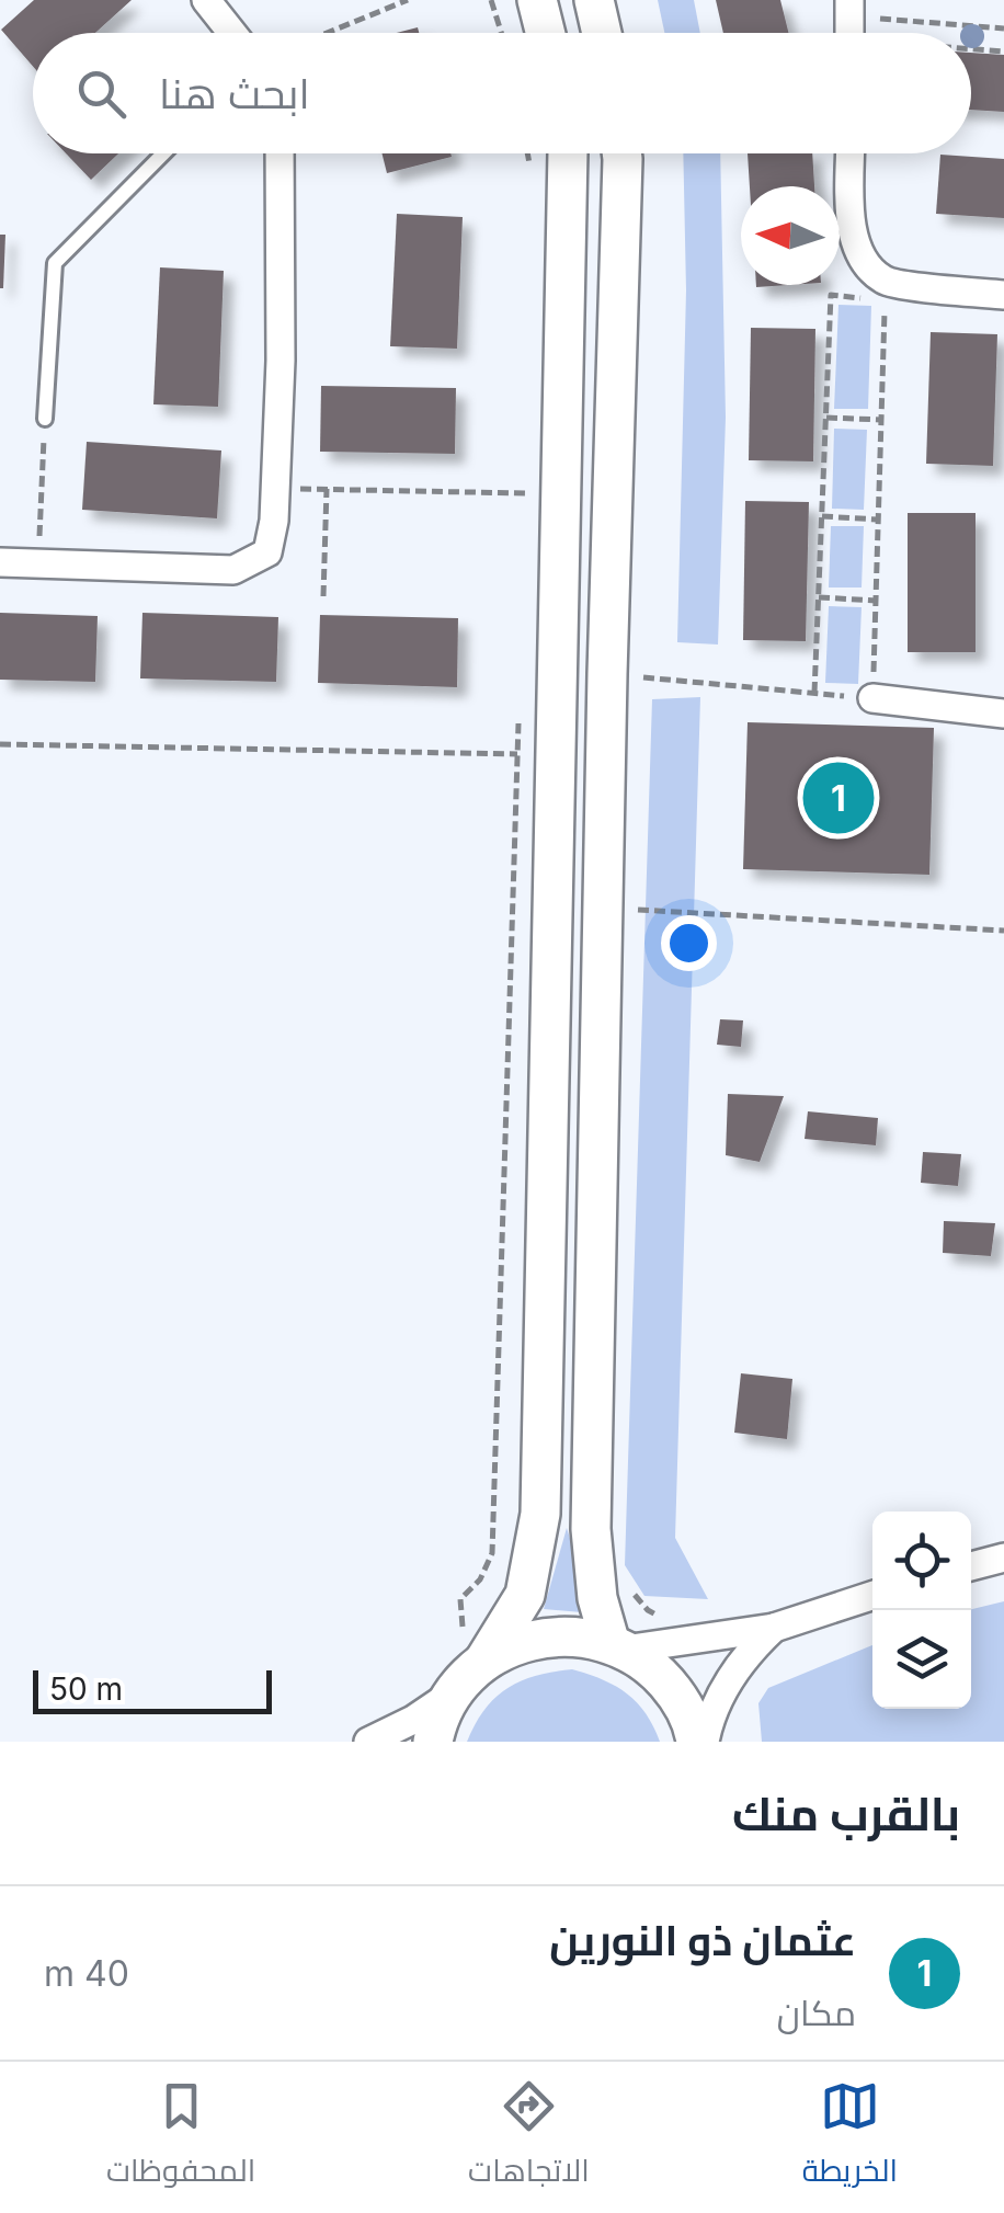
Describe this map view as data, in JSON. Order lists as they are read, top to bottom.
{
  "scale_bar": "50 m",
  "north": "left",
  "page": {
    "search": "ابحث هنا",
    "pins": "1",
    "scale": "50 m",
    "heading": "بالقرب منك",
    "list": [
      {
        "mark": "1",
        "name": "عثمان ذو النورين",
        "note": "مكان",
        "value": "40 m"
      }
    ],
    "nav": ["الخريطة", "الاتجاهات", "المحفوظات"]
  }
}
